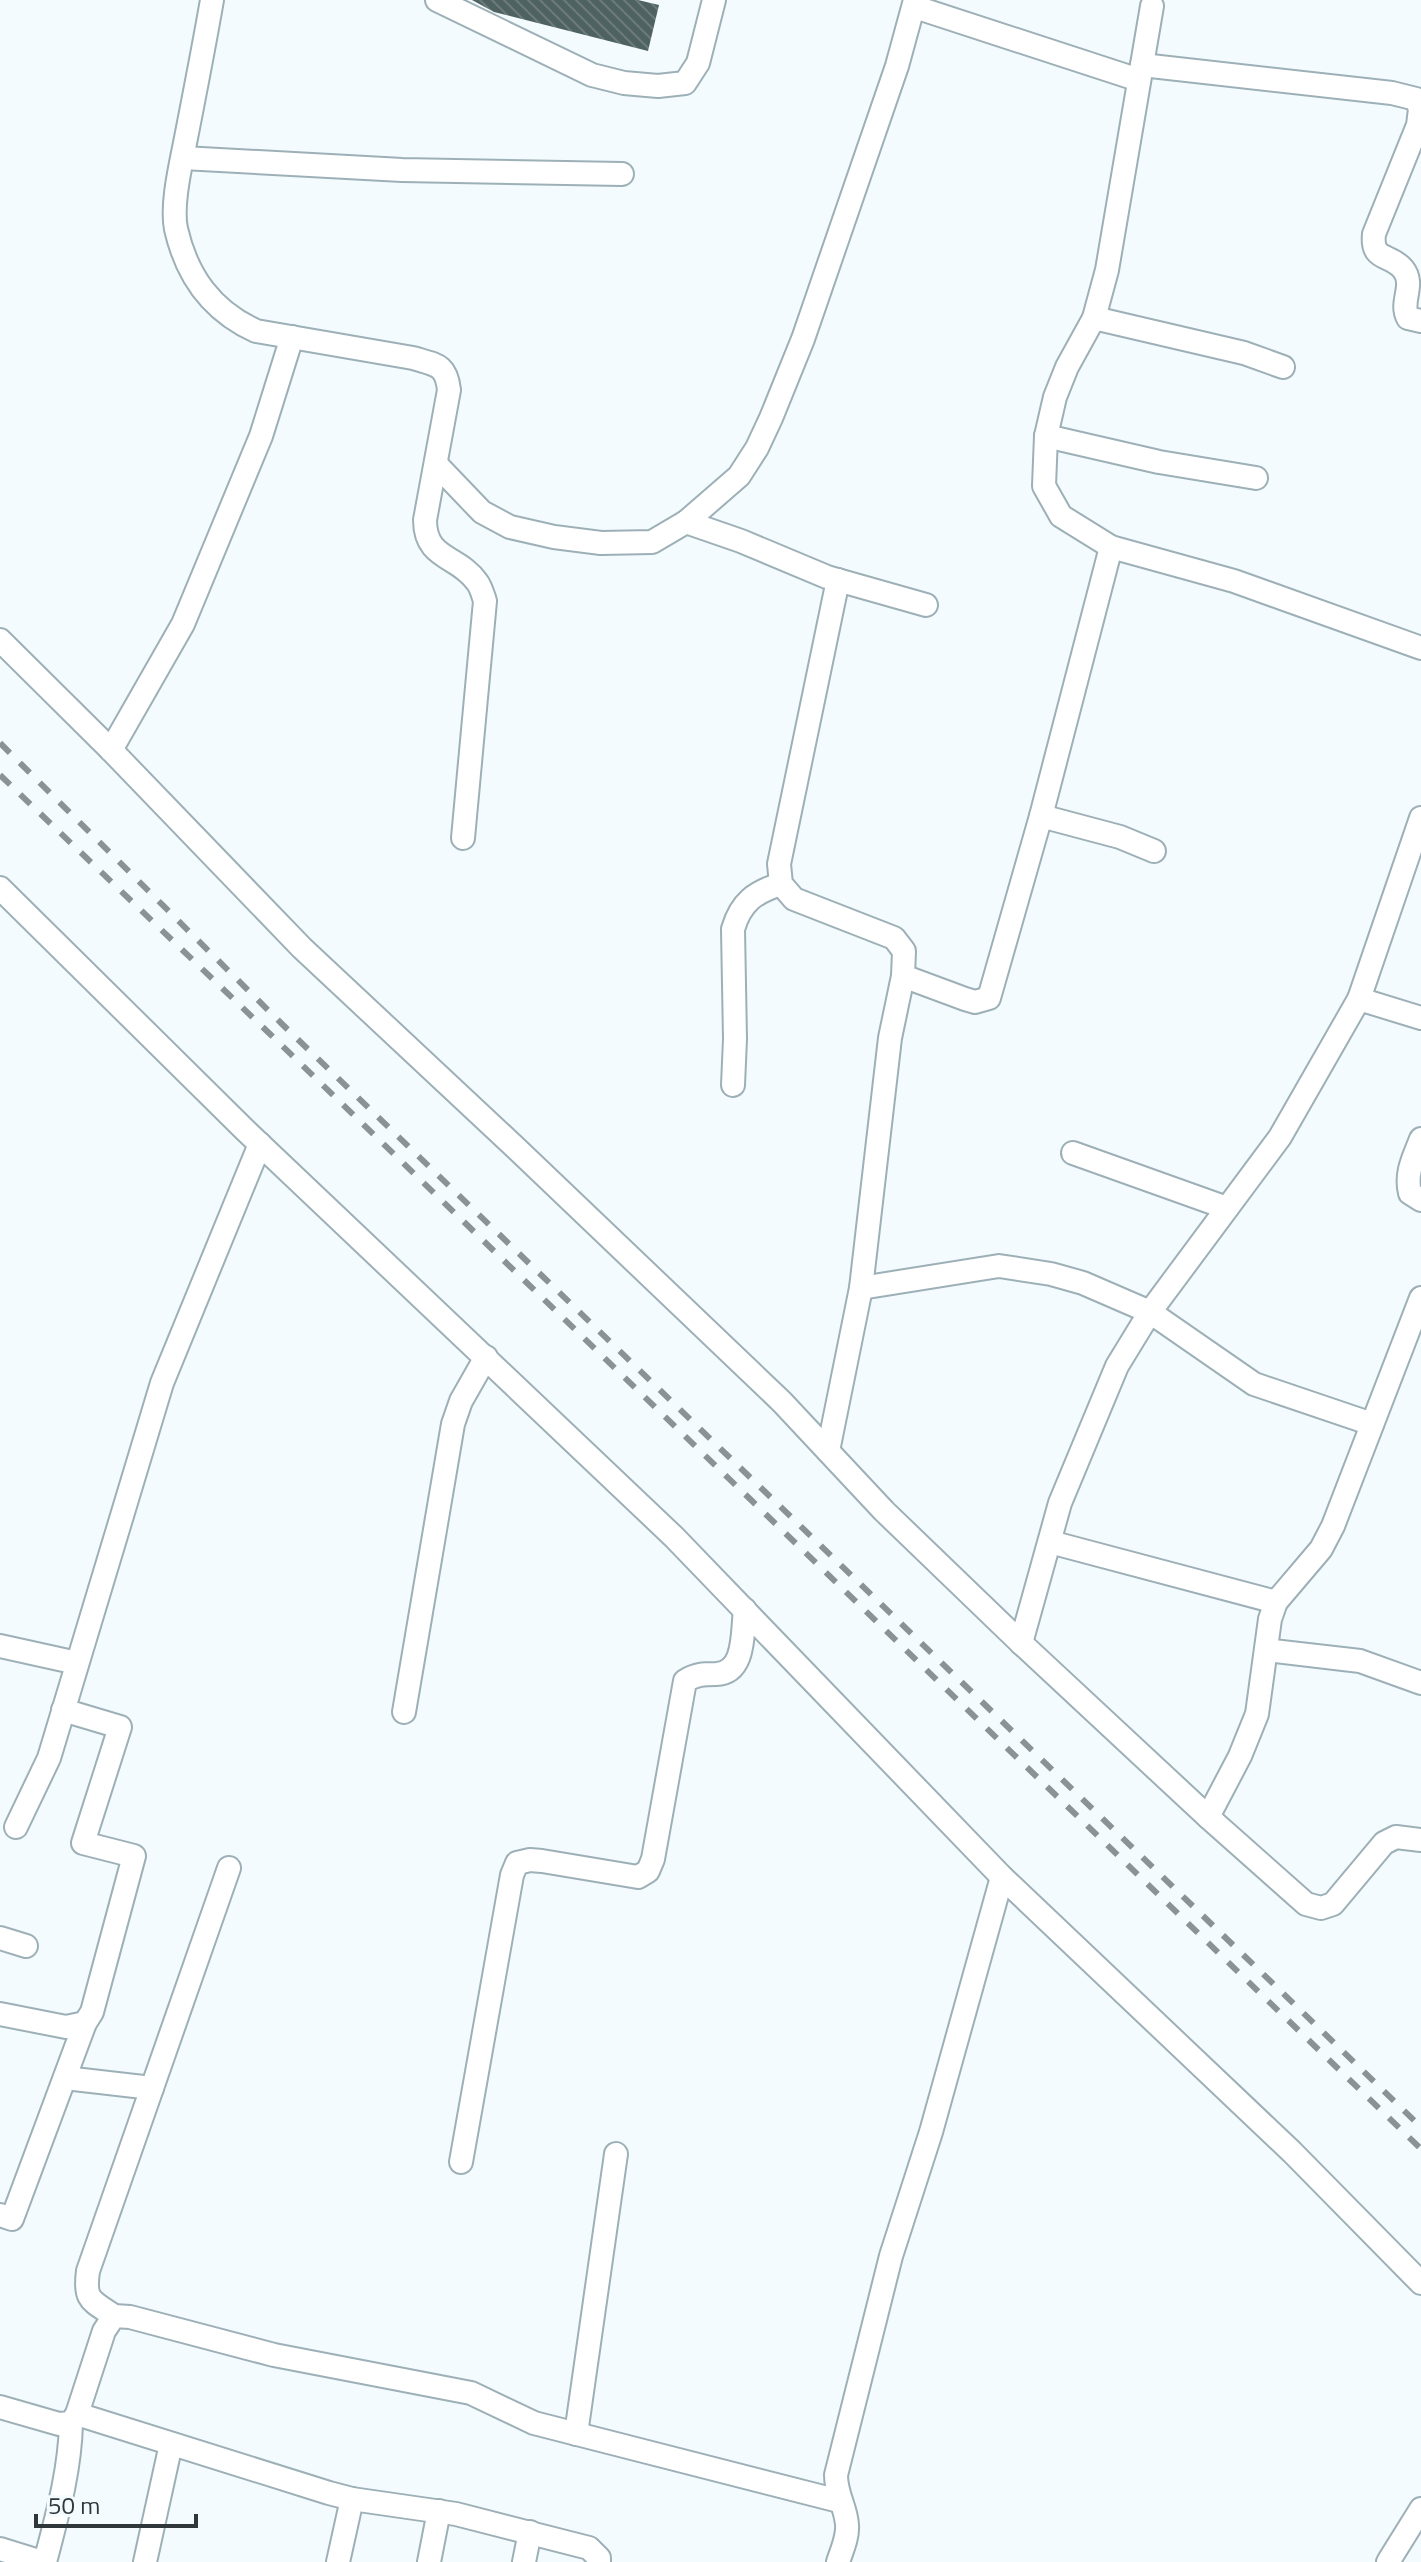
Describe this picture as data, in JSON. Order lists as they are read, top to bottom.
{
  "scale_bar": "50 m"
}
